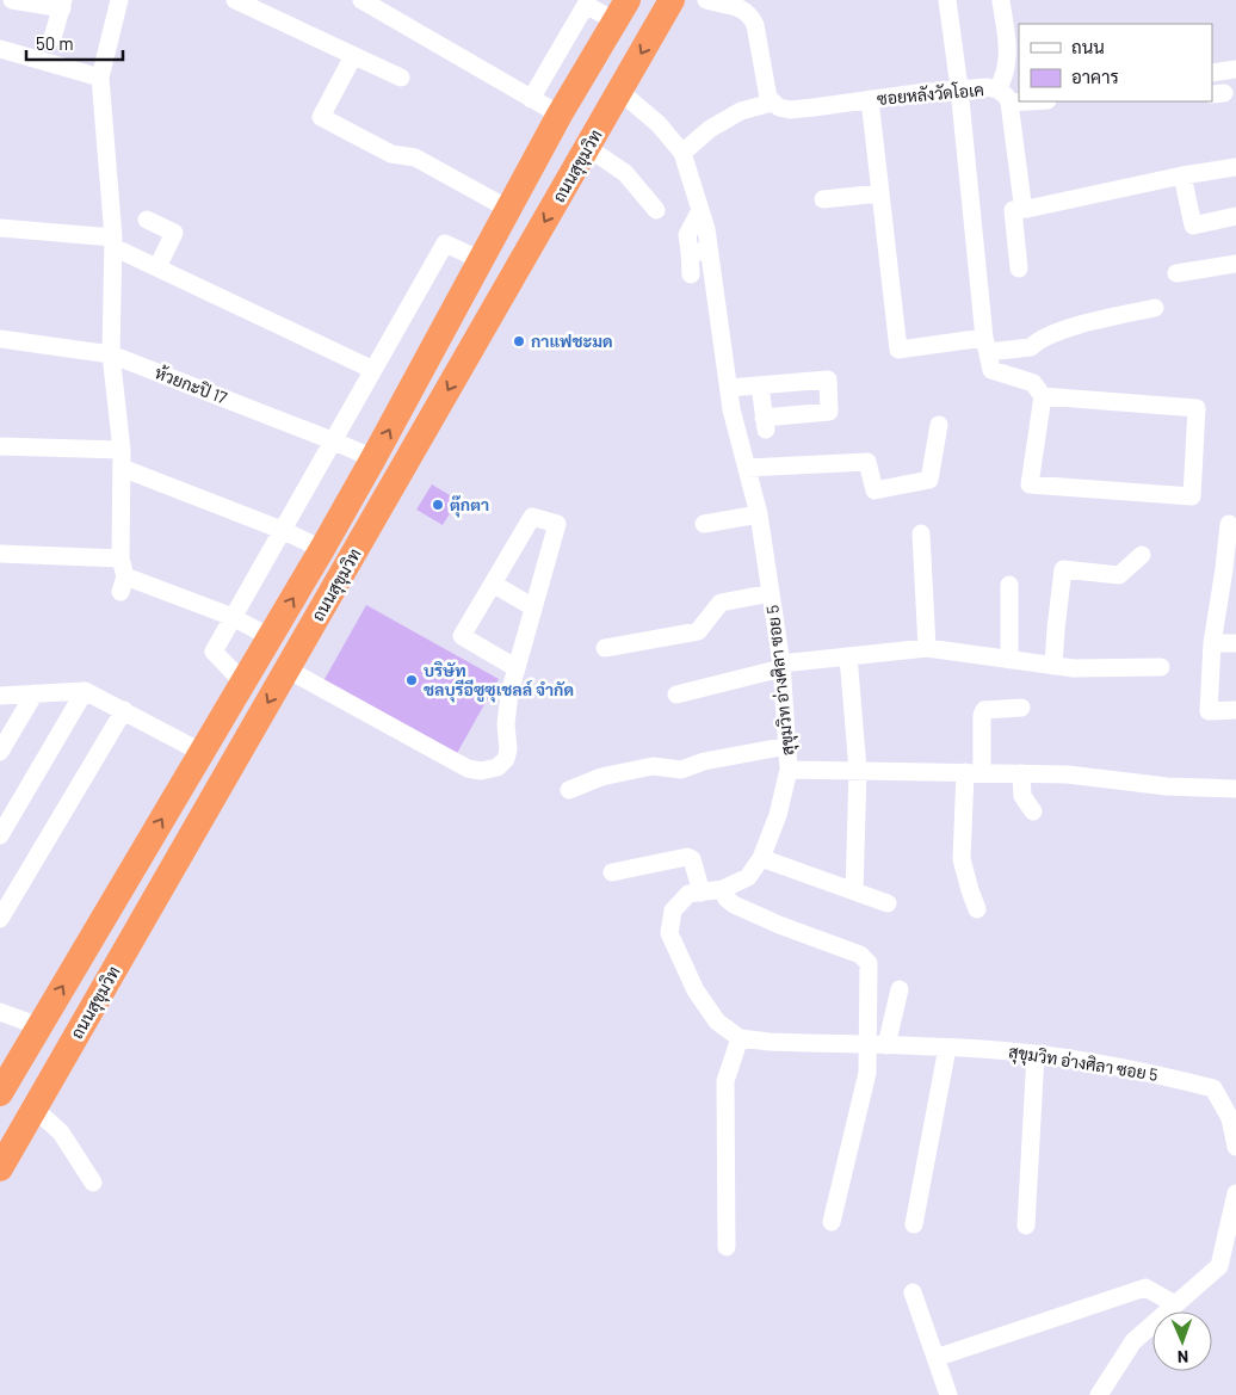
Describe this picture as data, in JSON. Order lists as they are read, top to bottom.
{
  "streets": {
    "highway": ["ถนนสุขุมวิท"],
    "street": ["ซอยหลังวัดโอเค", "ห้วยกะปิ 17", "สุขุมวิท อ่างศิลา ซอย 5"]
  },
  "crossings": [
    ["ถนนสุขุมวิท", "ห้วยกะปิ 17"],
    ["ถนนสุขุมวิท", "สุขุมวิท อ่างศิลา ซอย 5"]
  ],
  "places": ["กาแฟชะมด", "ตุ๊กตา", "บริษัท ชลบุรีอีซูซุเชลล์ จำกัด"],
  "legend": ["ถนน", "อาคาร"],
  "scale_bar": "50 m",
  "north": "bottom"
}
